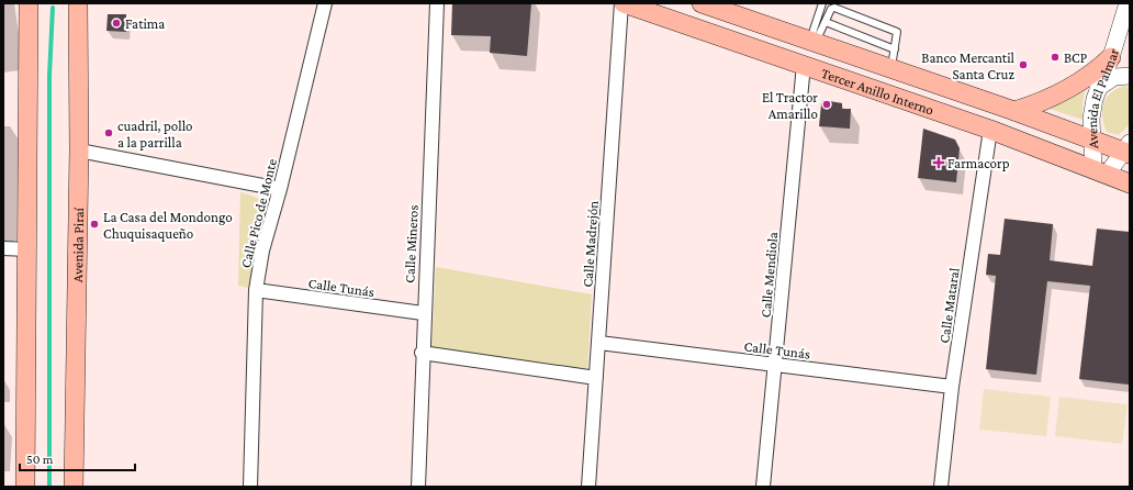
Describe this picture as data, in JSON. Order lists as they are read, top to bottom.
{
  "streets": {
    "main road": ["Tercer Anillo Interno", "Avenida Piraí"],
    "street": [
      "Avenida El Palmar",
      "Calle Pico de Monte",
      "Calle Mineros",
      "Calle Madrejón",
      "Calle Mendiola",
      "Calle Tunás",
      "Calle Mataral"
    ]
  },
  "crossings": [
    ["Tercer Anillo Interno", "Avenida El Palmar"],
    ["Tercer Anillo Interno", "Calle Madrejón"],
    ["Tercer Anillo Interno", "Calle Mendiola"],
    ["Tercer Anillo Interno", "Calle Mataral"],
    ["Calle Pico de Monte", "Calle Tunás"],
    ["Calle Mineros", "Calle Tunás"],
    ["Calle Madrejón", "Calle Tunás"],
    ["Calle Mendiola", "Calle Tunás"],
    ["Calle Tunás", "Calle Mataral"]
  ],
  "places": {
    "other": [
      "Fatima",
      "BCP",
      "Banco Mercantil Santa Cruz",
      "El Tractor Amarillo",
      "cuadril, pollo a la parrilla",
      "La Casa del Mondongo Chuquisaqueño"
    ],
    "health": ["Farmacorp"]
  },
  "scale_bar": "50 m"
}
